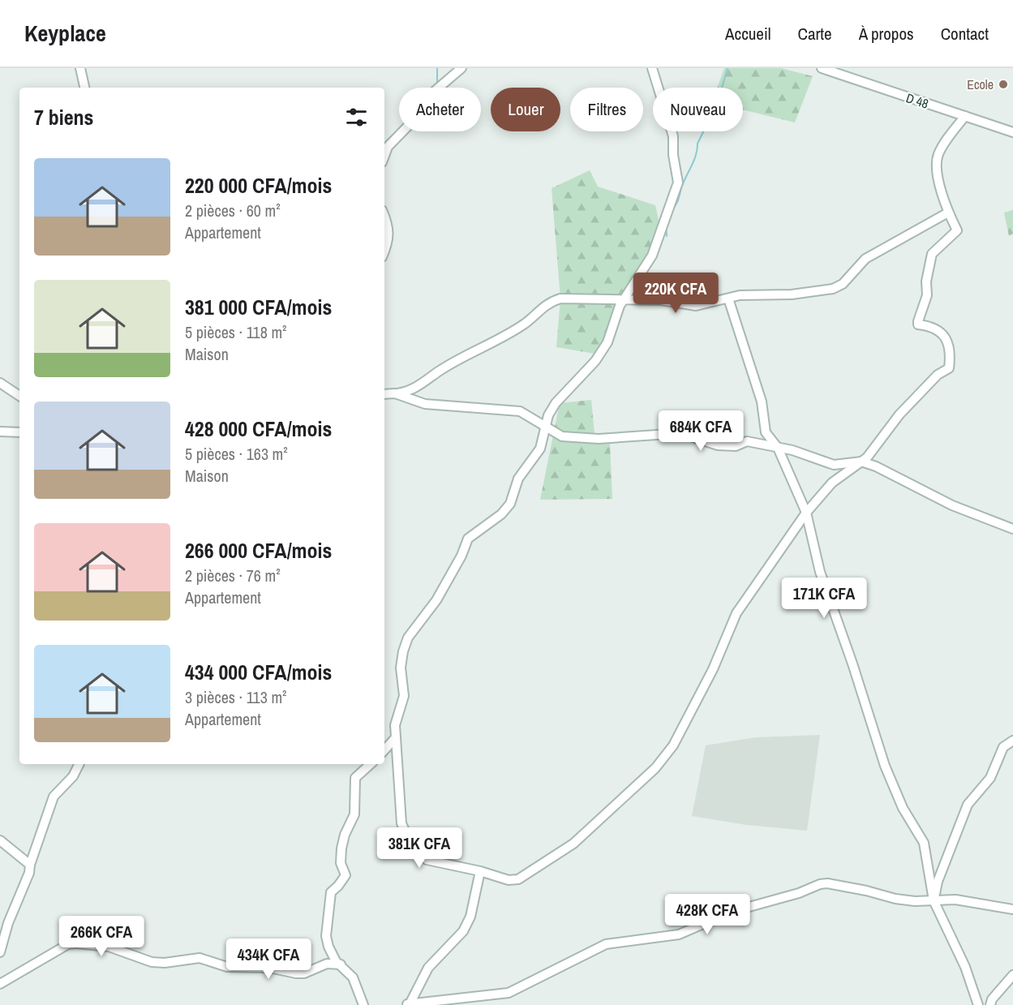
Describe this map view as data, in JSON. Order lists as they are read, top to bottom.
{
  "streets": {
    "street": ["D 48"]
  },
  "places": ["Ecole"],
  "page": {
    "header": "Keyplace",
    "nav": [
      "Accueil",
      "Carte",
      "À propos",
      "Contact"
    ],
    "chip": [
      "Acheter",
      "Louer",
      "Filtres",
      "Nouveau"
    ],
    "heading": "7 biens",
    "list": [
      {
        "name": "220 000 CFA/mois",
        "note": "2 pièces · 60 m² · Appartement"
      },
      {
        "name": "381 000 CFA/mois",
        "note": "5 pièces · 118 m² · Maison"
      },
      {
        "name": "428 000 CFA/mois",
        "note": "5 pièces · 163 m² · Maison"
      },
      {
        "name": "266 000 CFA/mois",
        "note": "2 pièces · 76 m² · Appartement"
      },
      {
        "name": "434 000 CFA/mois",
        "note": "3 pièces · 113 m² · Appartement"
      }
    ],
    "price": [
      "220K CFA",
      "684K CFA",
      "171K CFA",
      "381K CFA",
      "428K CFA",
      "266K CFA",
      "434K CFA"
    ]
  }
}
